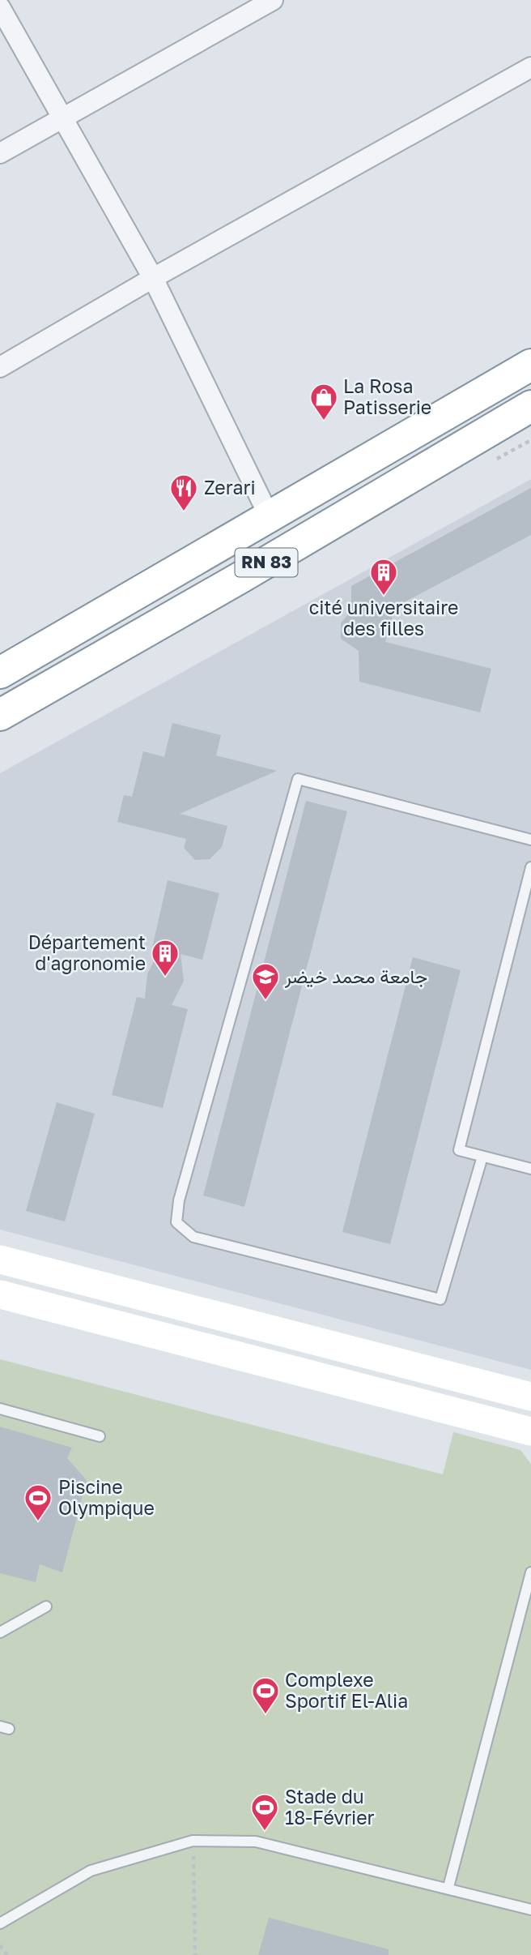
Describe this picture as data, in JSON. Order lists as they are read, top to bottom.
{
  "streets": {
    "highway": ["RN 83"]
  },
  "places": {
    "shop": ["La Rosa Patisserie"],
    "restaurant": ["Zerari"],
    "building": ["cité universitaire des filles", "Département d'agronomie"],
    "school or university": ["جامعة محمد خيضر"],
    "sports": ["Piscine Olympique", "Complexe Sportif El-Alia", "Stade du 18-Février"]
  }
}
